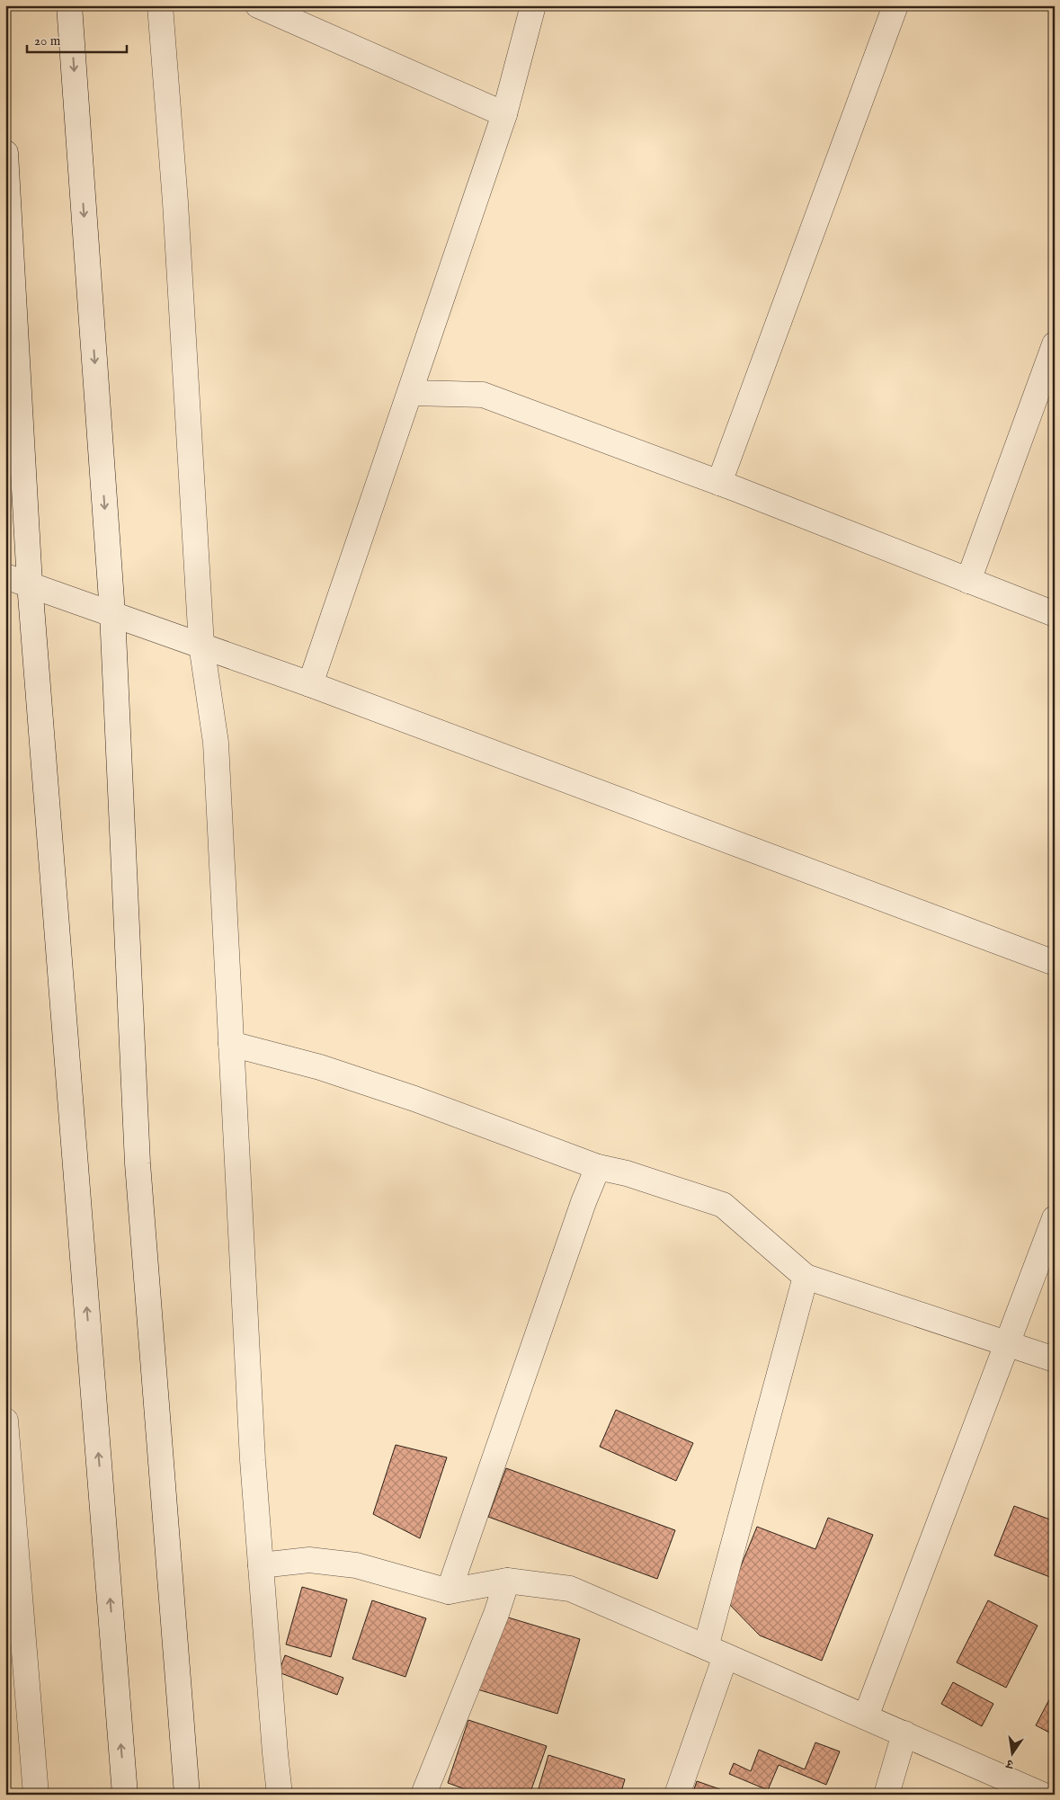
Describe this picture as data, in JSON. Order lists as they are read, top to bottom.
{
  "scale_bar": "20 m",
  "north": "bottom"
}
